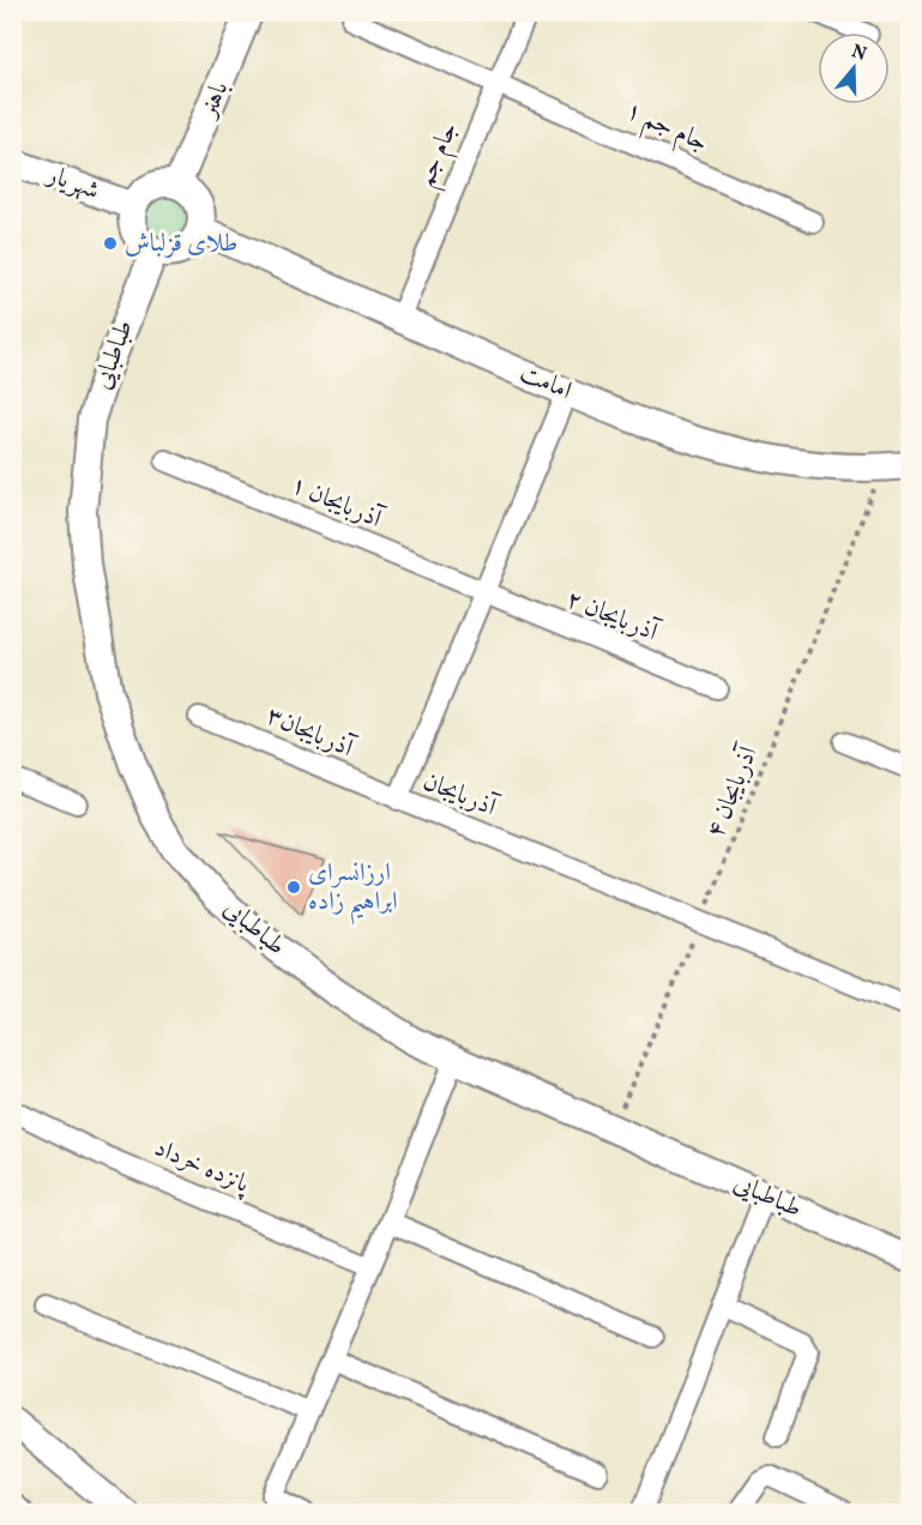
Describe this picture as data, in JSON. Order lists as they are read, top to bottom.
{
  "streets": {
    "main road": [
      "باهنر",
      "شهریار",
      "طباطبایی",
      "امامت"
    ],
    "street": [
      "جام جم ۱",
      "جام جم",
      "آذربایجان ۱",
      "آذربایجان ۲",
      "آذربایجان۳",
      "آذربایجان",
      "پانزده خرداد"
    ],
    "path": ["آذربایجان ۴"]
  },
  "crossings": [
    ["باهنر", "شهریار"],
    ["باهنر", "طباطبایی"],
    ["باهنر", "امامت"],
    ["جام جم ۱", "جام جم"],
    ["جام جم", "امامت"],
    ["شهریار", "طباطبایی"],
    ["شهریار", "امامت"],
    ["طباطبایی", "امامت"],
    ["طباطبایی", "آذربایجان ۴"],
    ["امامت", "آذربایجان ۴"],
    ["امامت", "آذربایجان"],
    ["آذربایجان ۱", "آذربایجان ۲"],
    ["آذربایجان ۱", "آذربایجان"],
    ["آذربایجان ۲", "آذربایجان"],
    ["آذربایجان۳", "آذربایجان"],
    ["آذربایجان ۴", "آذربایجان"]
  ],
  "places": ["طلای قزلباش", "ارزانسرای ابراهیم زاده"],
  "north": "top"
}
